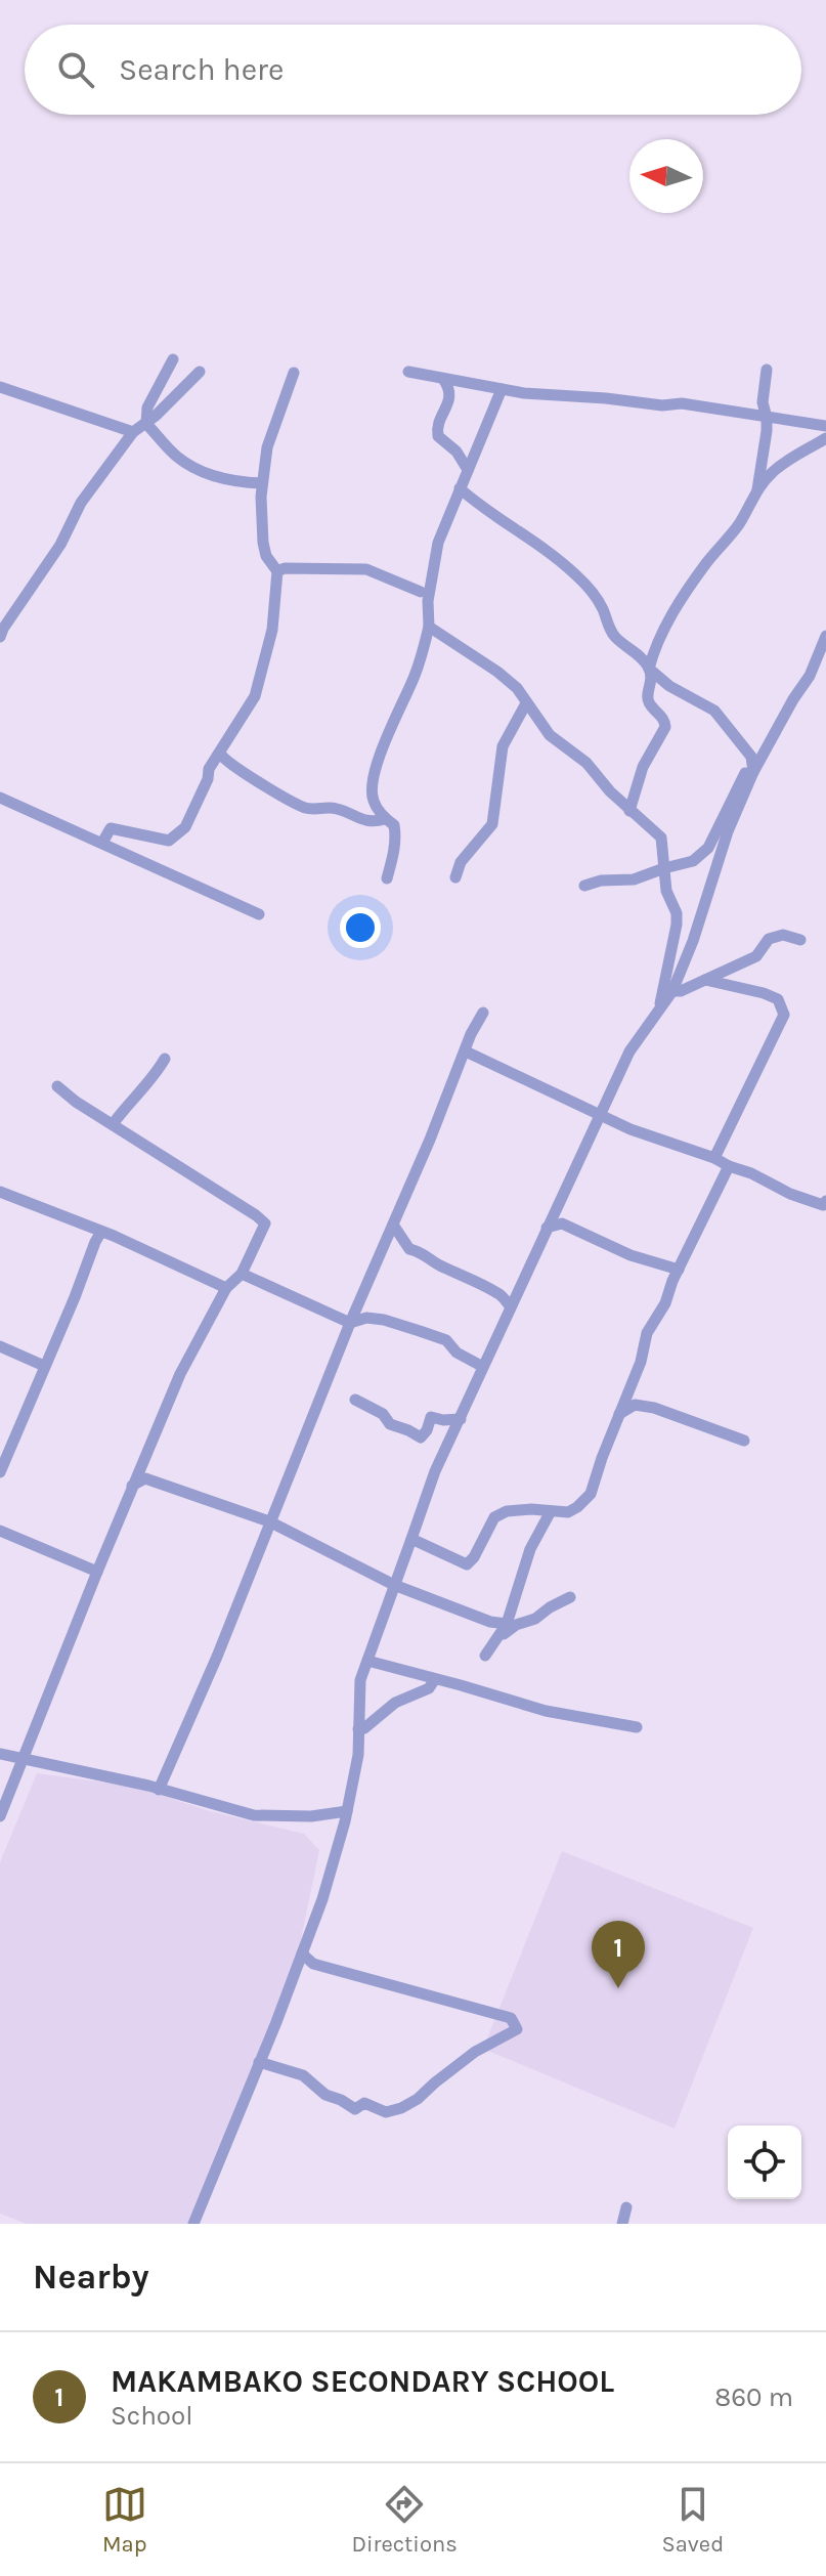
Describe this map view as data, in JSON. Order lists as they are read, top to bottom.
{
  "north": "left",
  "page": {
    "search": "Search here",
    "pins": "1",
    "heading": "Nearby",
    "list": [
      {
        "mark": "1",
        "name": "MAKAMBAKO SECONDARY SCHOOL",
        "note": "School",
        "value": "860 m"
      }
    ],
    "nav": ["Map", "Directions", "Saved"]
  }
}
